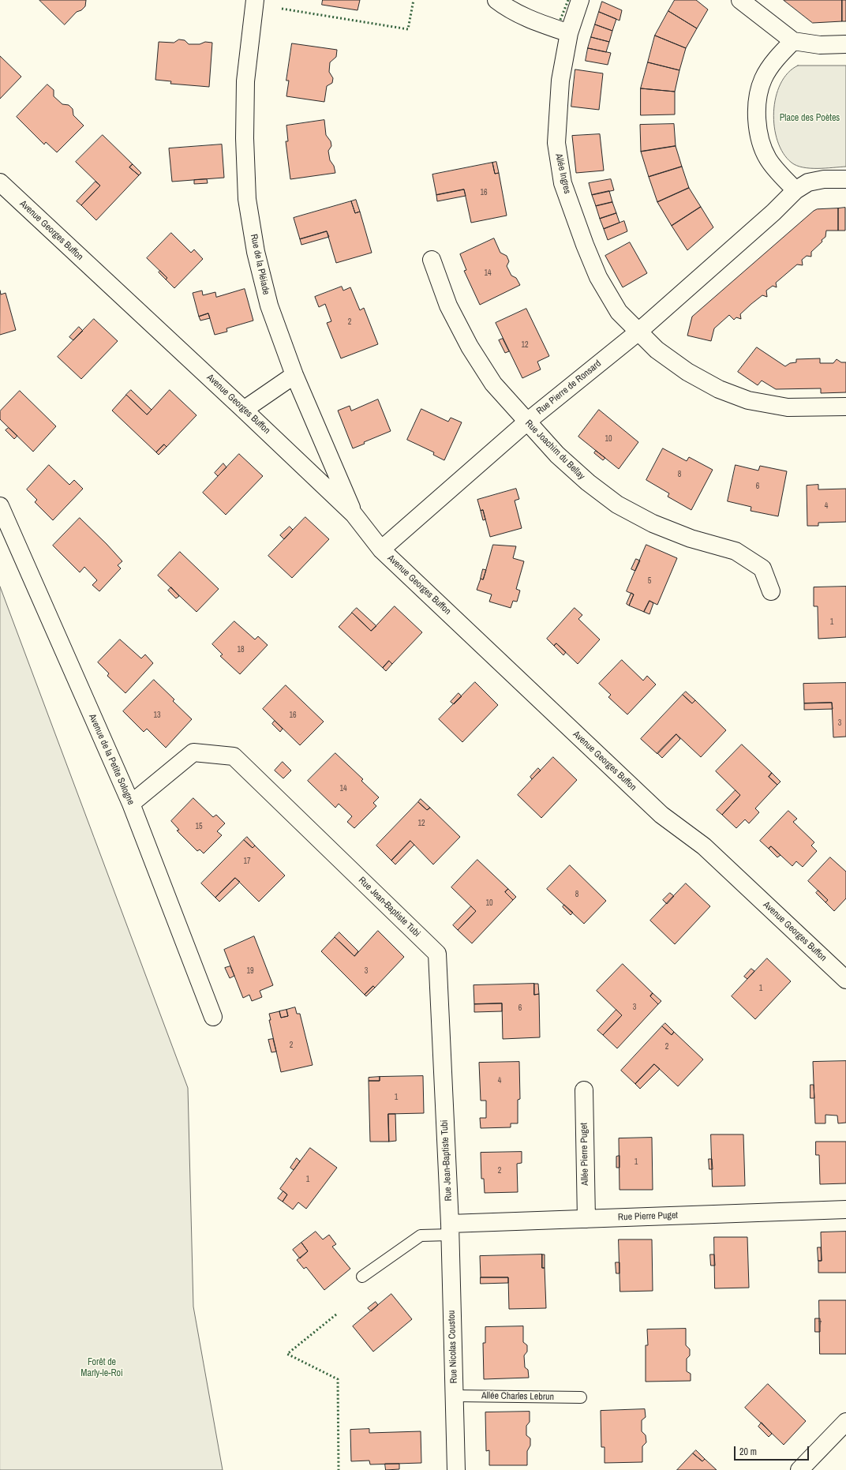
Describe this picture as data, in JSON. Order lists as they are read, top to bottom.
{
  "streets": {
    "street": [
      "Allée Ingres",
      "Avenue Georges Buffon",
      "Rue de la Pléiade",
      "Rue Pierre de Ronsard",
      "Rue Joachim du Bellay",
      "Avenue de la Petite Sologne",
      "Rue Jean-Baptiste Tubi",
      "Allée Pierre Puget",
      "Rue Pierre Puget",
      "Rue Nicolas Coustou"
    ],
    "lane": ["Allée Charles Lebrun"]
  },
  "crossings": [
    ["Allée Ingres", "Rue Pierre de Ronsard"],
    ["Avenue Georges Buffon", "Rue de la Pléiade"],
    ["Avenue Georges Buffon", "Rue Pierre de Ronsard"],
    ["Rue Pierre de Ronsard", "Rue Joachim du Bellay"],
    ["Avenue de la Petite Sologne", "Rue Jean-Baptiste Tubi"],
    ["Rue Jean-Baptiste Tubi", "Rue Pierre Puget"],
    ["Rue Jean-Baptiste Tubi", "Rue Nicolas Coustou"],
    ["Allée Pierre Puget", "Rue Pierre Puget"],
    ["Rue Pierre Puget", "Rue Nicolas Coustou"],
    ["Rue Nicolas Coustou", "Allée Charles Lebrun"]
  ],
  "parks": ["Place des Poètes", "Forêt de Marly-le-Roi"],
  "house_numbers": [
    "16",
    "14",
    "2",
    "12",
    "10",
    "8",
    "6",
    "4",
    "5",
    "1",
    "18",
    "13",
    "16",
    "3",
    "14",
    "12",
    "15",
    "17",
    "8",
    "10",
    "19",
    "3",
    "1",
    "3",
    "6",
    "2",
    "2",
    "4",
    "1",
    "1",
    "2",
    "1",
    "7"
  ],
  "scale_bar": "20 m"
}
